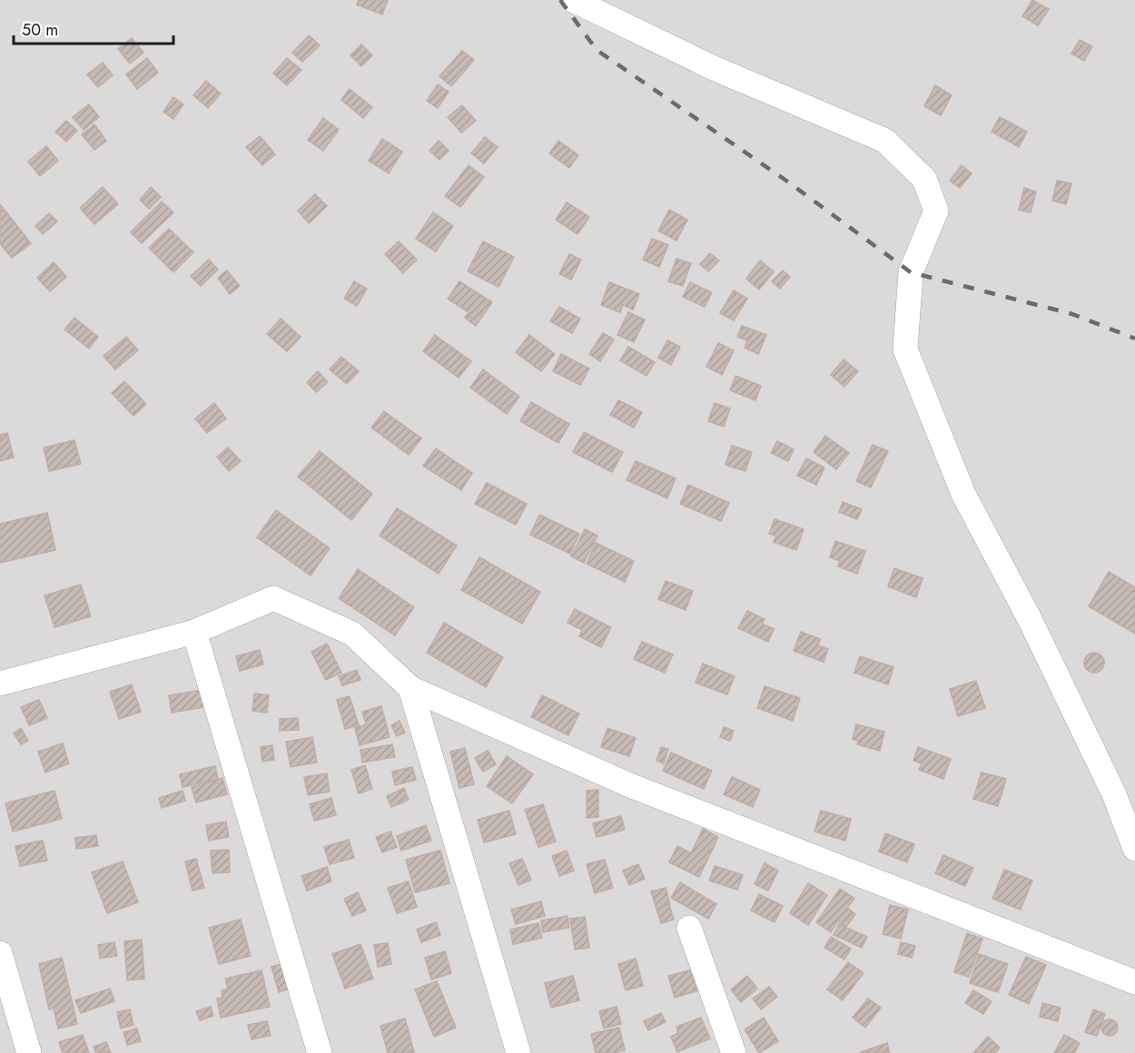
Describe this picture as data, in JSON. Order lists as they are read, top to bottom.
{
  "scale_bar": "50 m"
}
